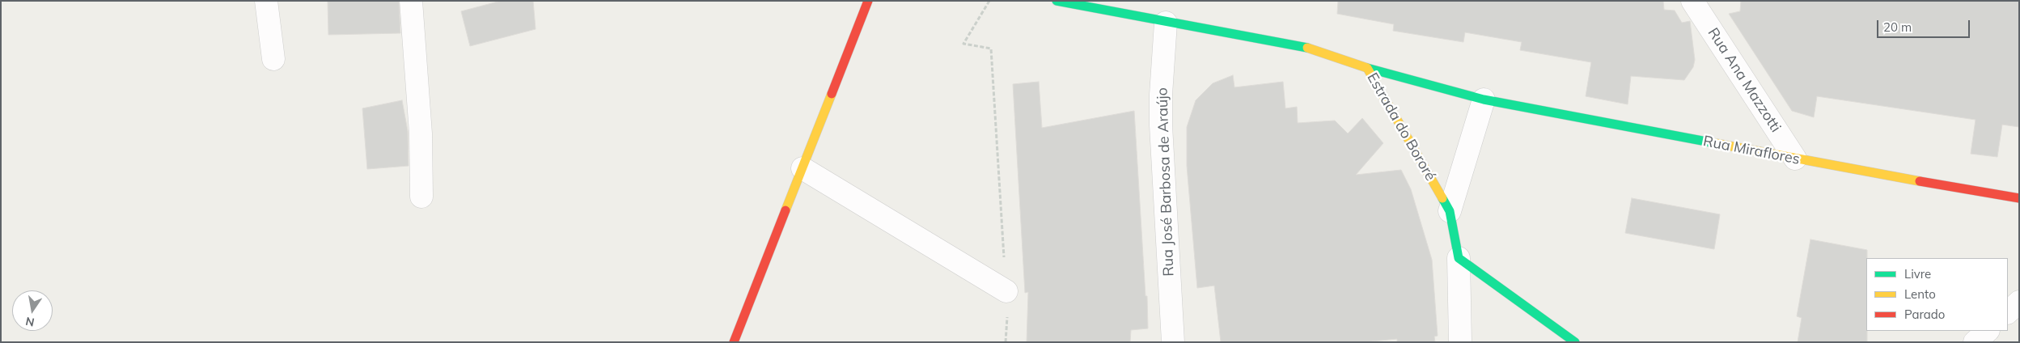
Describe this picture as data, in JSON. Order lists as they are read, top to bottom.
{
  "streets": {
    "street": [
      "Rua Ana Mazzotti",
      "Estrada do Bororé",
      "Rua Miraflores",
      "Rua José Barbosa de Araújo"
    ]
  },
  "crossings": [
    ["Rua Ana Mazzotti", "Rua Miraflores"],
    ["Estrada do Bororé", "Rua Miraflores"],
    ["Estrada do Bororé", "Rua José Barbosa de Araújo"]
  ],
  "legend": ["Livre", "Lento", "Parado"],
  "scale_bar": "20 m",
  "north": "bottom"
}
